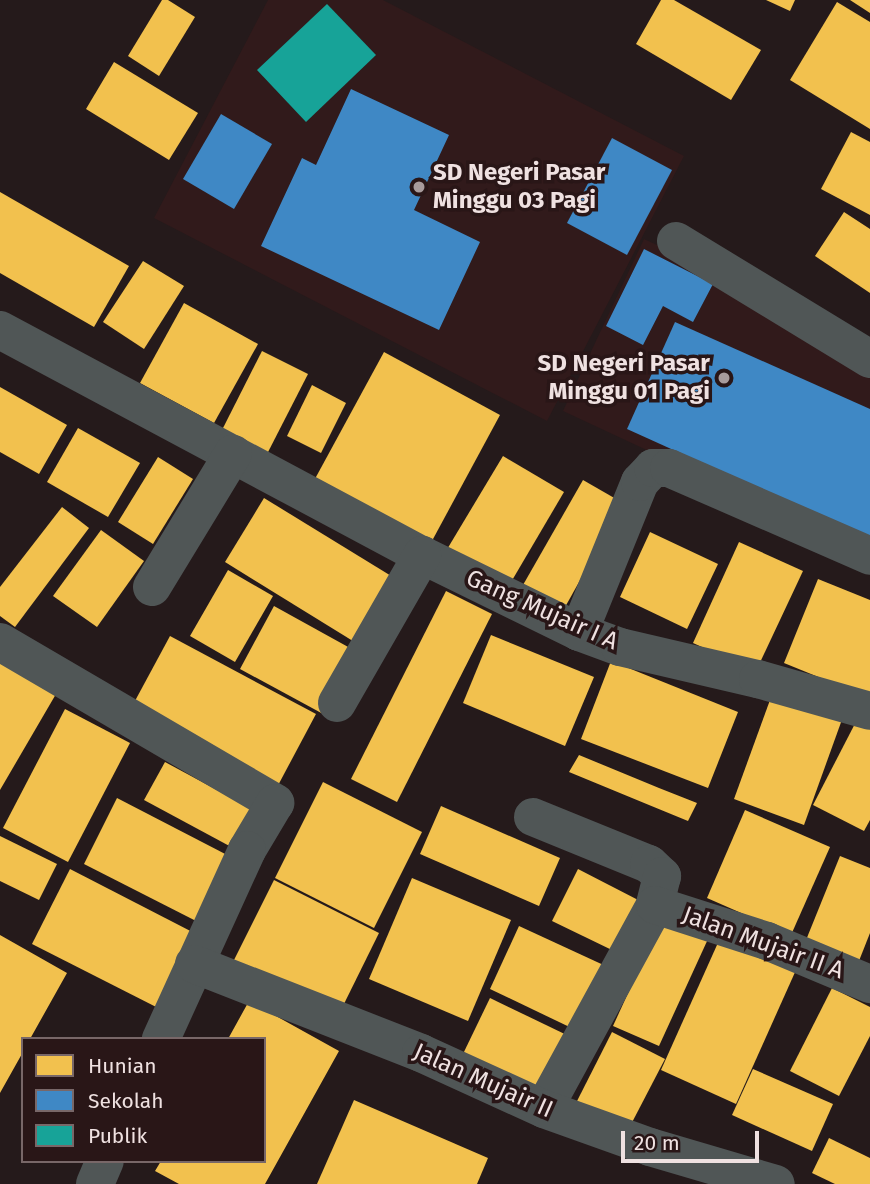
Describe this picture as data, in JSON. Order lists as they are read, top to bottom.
{
  "streets": {
    "street": ["Gang Mujair I A", "Jalan Mujair II A", "Jalan Mujair II"]
  },
  "places": ["SD Negeri Pasar Minggu 03 Pagi", "SD Negeri Pasar Minggu 01 Pagi"],
  "legend": ["Hunian", "Sekolah", "Publik"],
  "scale_bar": "20 m"
}
